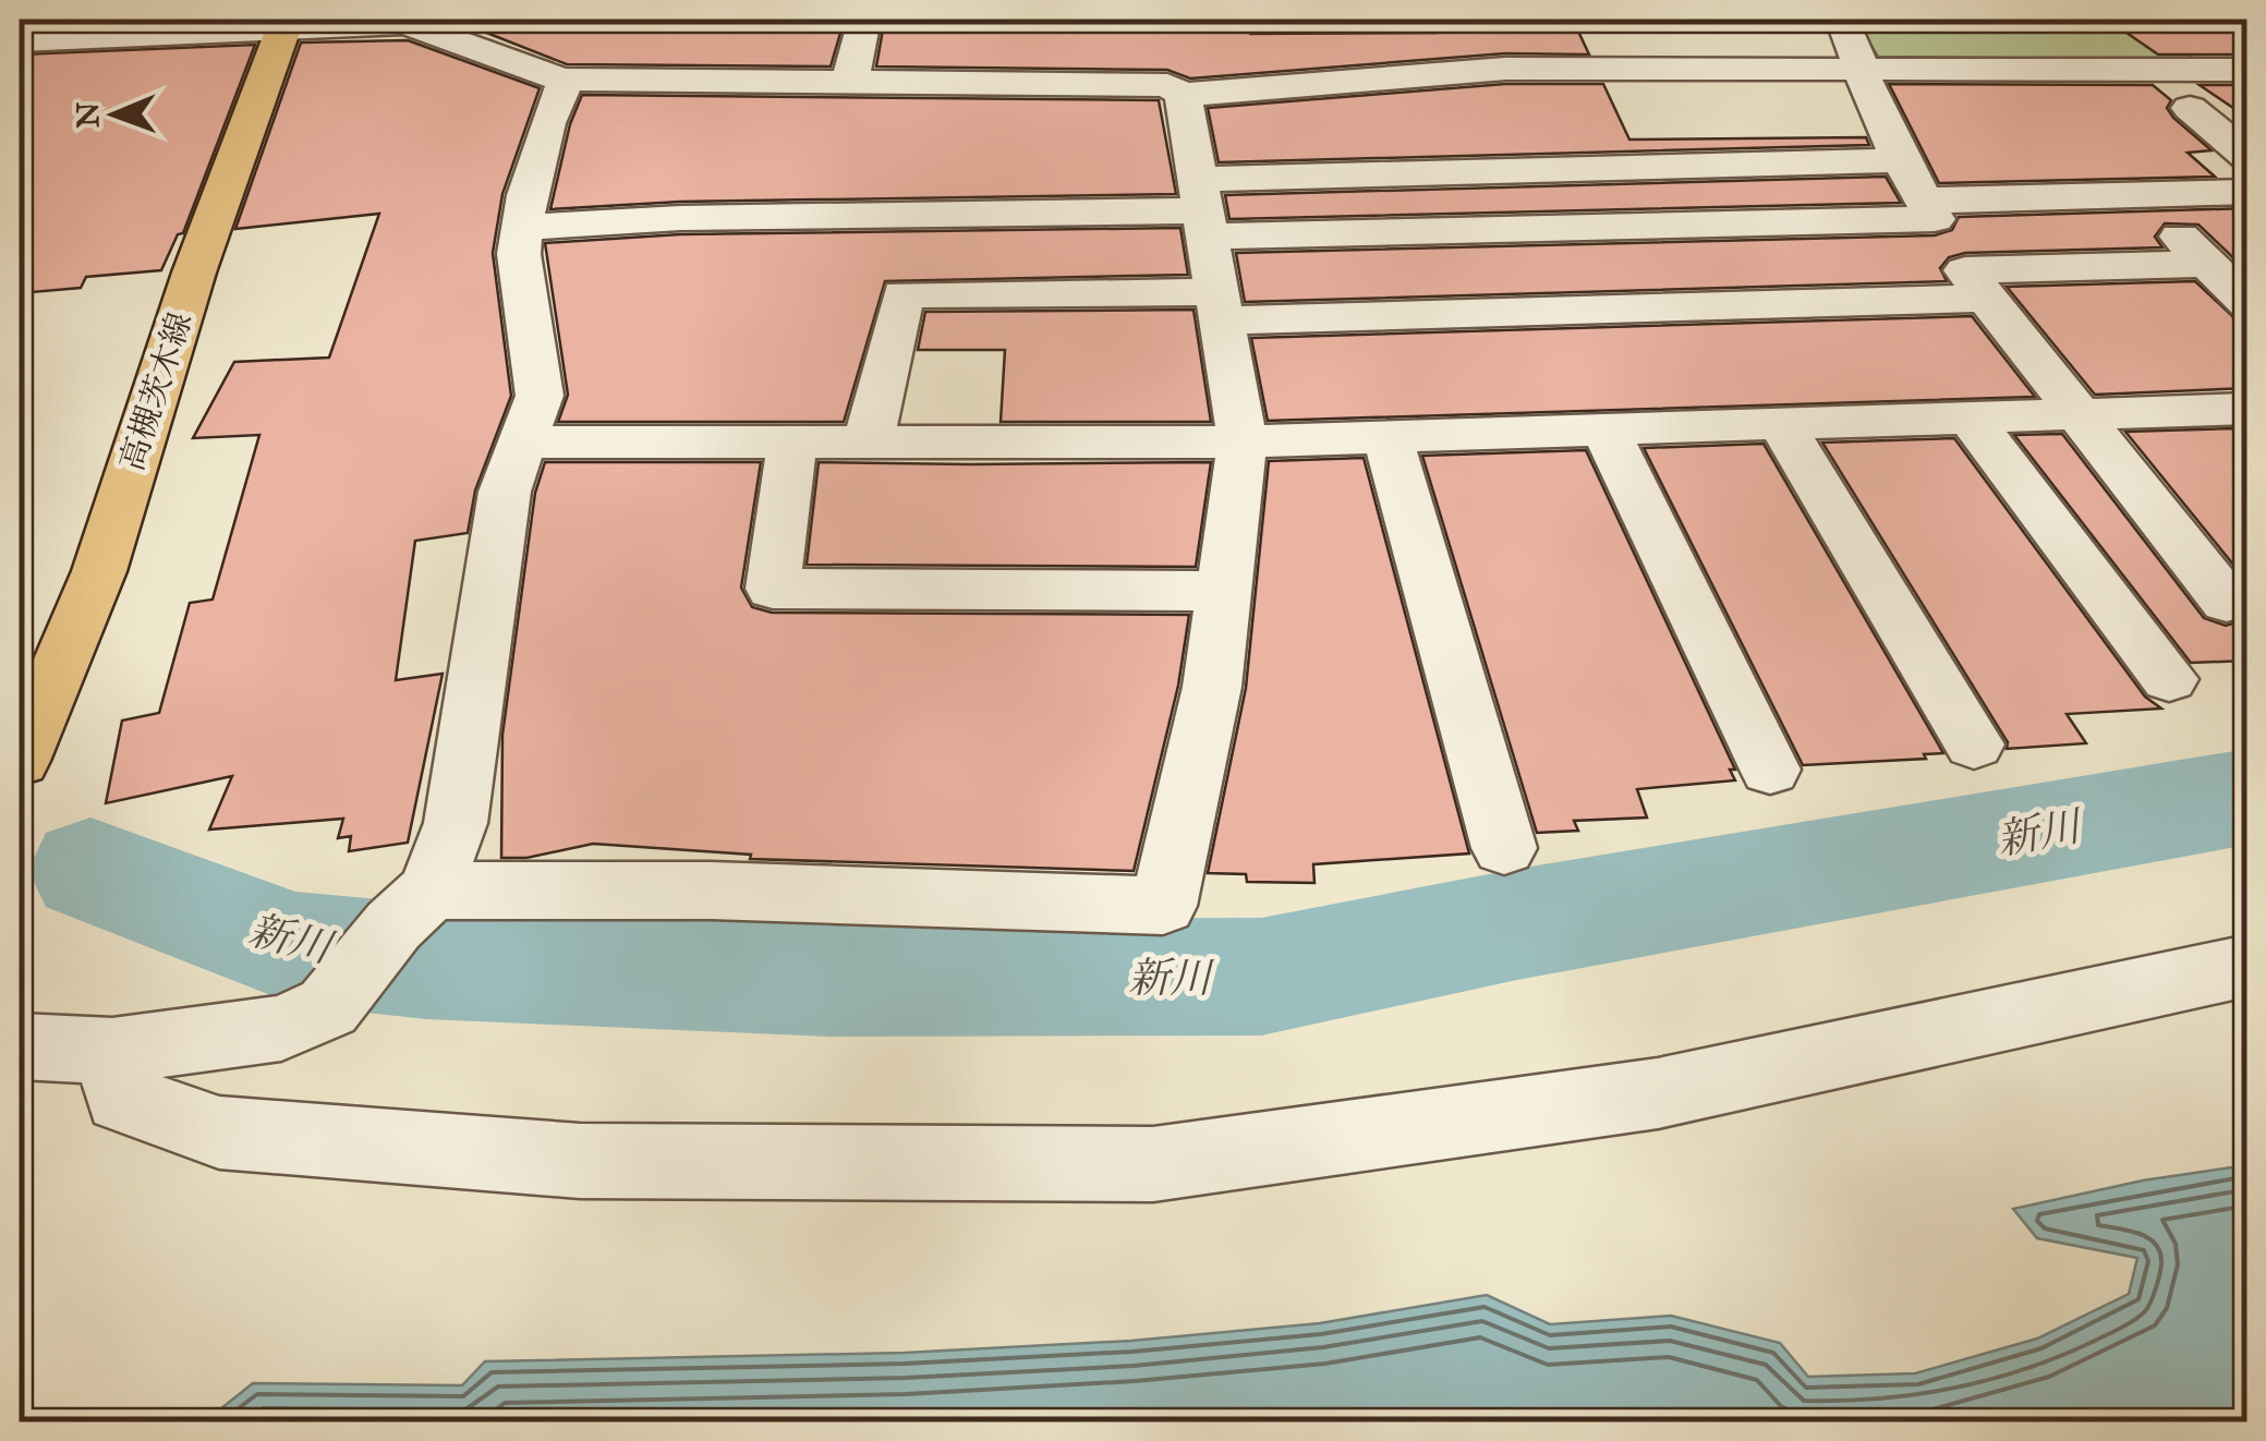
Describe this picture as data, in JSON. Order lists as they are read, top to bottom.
{
  "streets": {
    "main road": ["高槻茨木線"]
  },
  "water": ["新川"],
  "north": "left"
}
